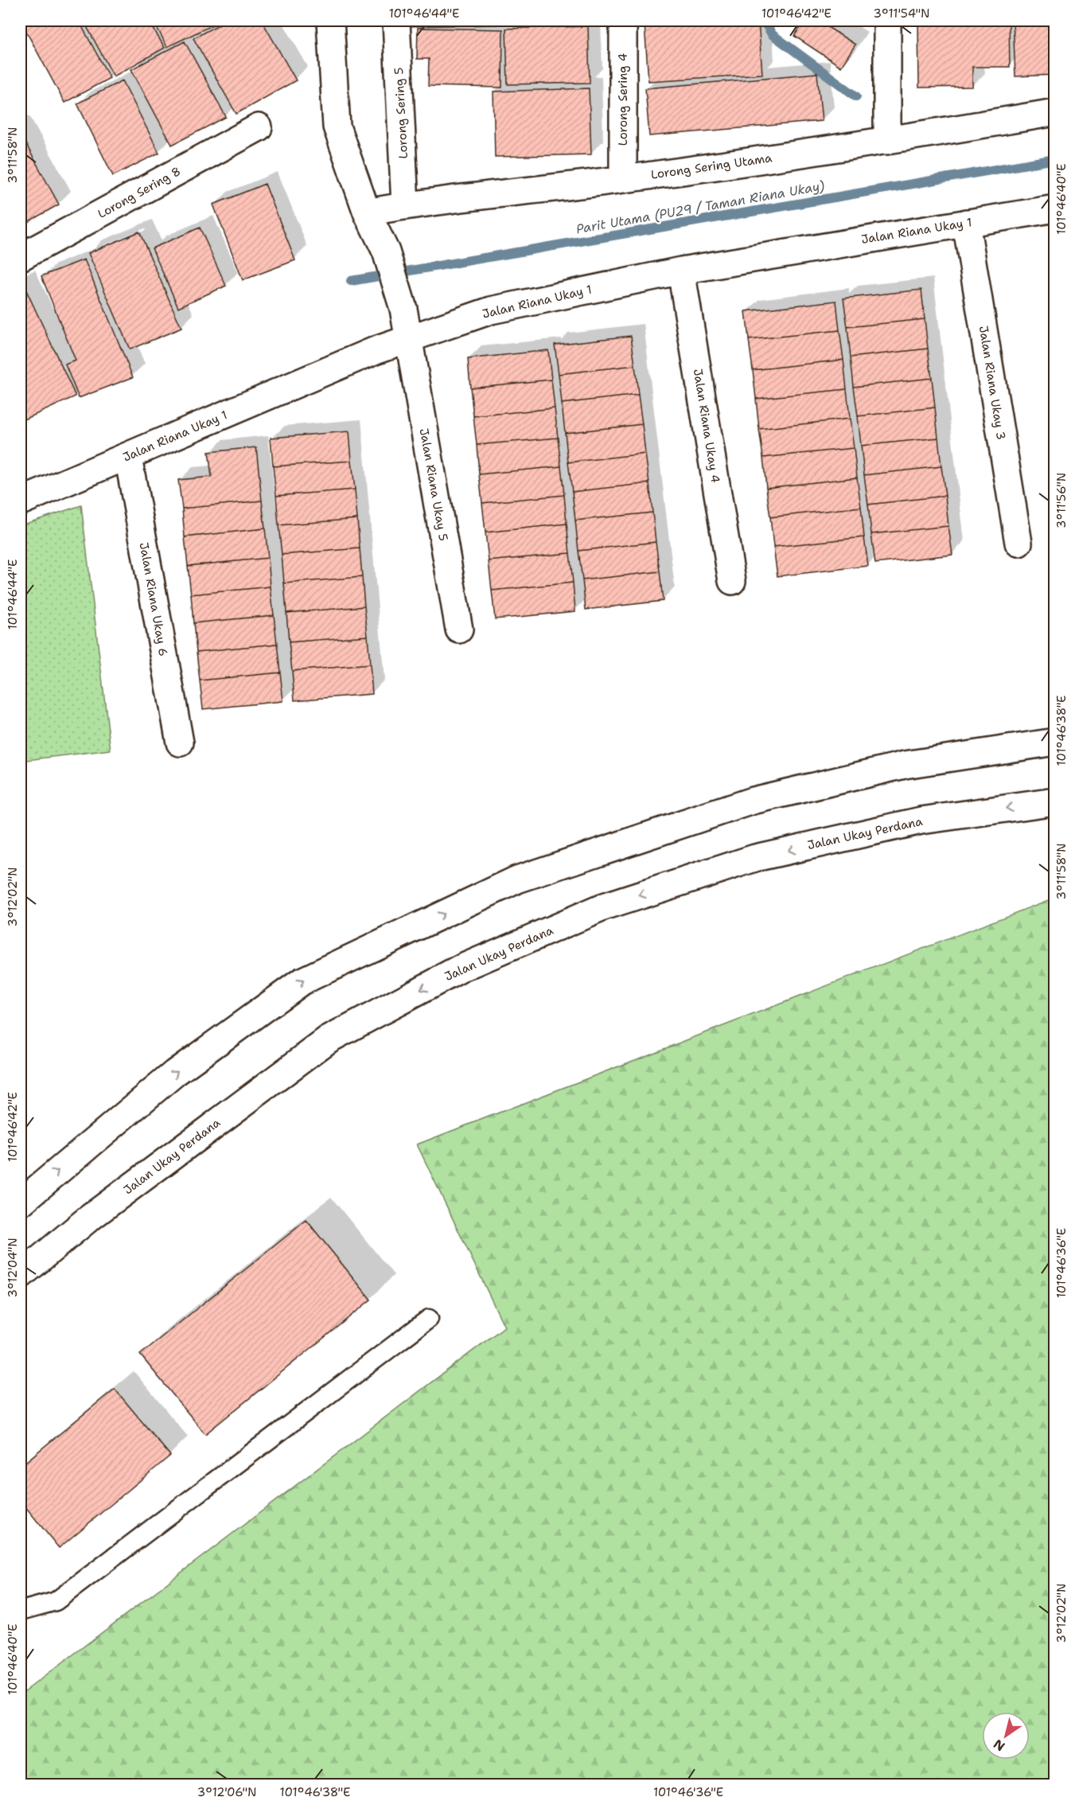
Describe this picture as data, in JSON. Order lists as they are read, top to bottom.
{
  "streets": {
    "street": [
      "Lorong Sering 4",
      "Lorong Sering 5",
      "Lorong Sering Utama",
      "Lorong Sering 8",
      "Jalan Riana Ukay 1",
      "Jalan Riana Ukay 3",
      "Jalan Riana Ukay 4",
      "Jalan Riana Ukay 5",
      "Jalan Riana Ukay 6",
      "Jalan Ukay Perdana"
    ]
  },
  "crossings": [
    ["Lorong Sering 4", "Lorong Sering Utama"],
    ["Lorong Sering 5", "Lorong Sering Utama"],
    ["Lorong Sering Utama", "Jalan Riana Ukay 5"],
    ["Jalan Riana Ukay 1", "Jalan Riana Ukay 3"],
    ["Jalan Riana Ukay 1", "Jalan Riana Ukay 4"],
    ["Jalan Riana Ukay 1", "Jalan Riana Ukay 5"],
    ["Jalan Riana Ukay 1", "Jalan Riana Ukay 6"]
  ],
  "water": ["Parit Utama (PU29 / Taman Riana Ukay)"],
  "north": "bottom left",
  "coordinates": [
    "101°46'44\"E",
    "101°46'42\"E",
    "3°11'54\"N",
    "3°11'58\"N",
    "101°46'40\"E",
    "3°11'56\"N",
    "101°46'38\"E",
    "3°12'02\"N",
    "101°46'36\"E",
    "3°12'04\"N",
    "3°12'06\"N"
  ]
}
